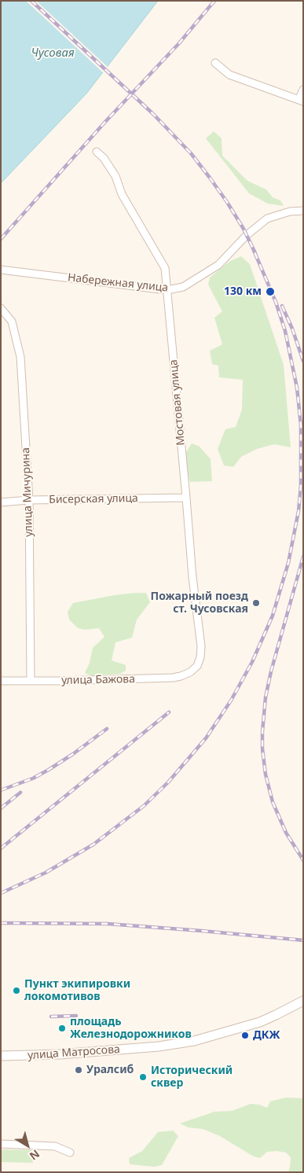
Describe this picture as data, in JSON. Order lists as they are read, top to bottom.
{
  "streets": {
    "street": [
      "Набережная улица",
      "Мостовая улица",
      "улица Мичурина",
      "Бисерская улица",
      "улица Бажова",
      "улица Матросова"
    ]
  },
  "crossings": [
    ["Набережная улица", "Мостовая улица"],
    ["Мостовая улица", "Бисерская улица"],
    ["Мостовая улица", "улица Бажова"],
    ["улица Мичурина", "Бисерская улица"],
    ["улица Мичурина", "улица Бажова"]
  ],
  "water": ["Чусовая"],
  "places": [
    "130 км",
    "Пожарный поезд ст. Чусовская",
    "Пункт экипировки локомотивов",
    "площадь Железнодорожников",
    "ДКЖ",
    "Уралсиб",
    "Исторический сквер"
  ],
  "north": "bottom right"
}
